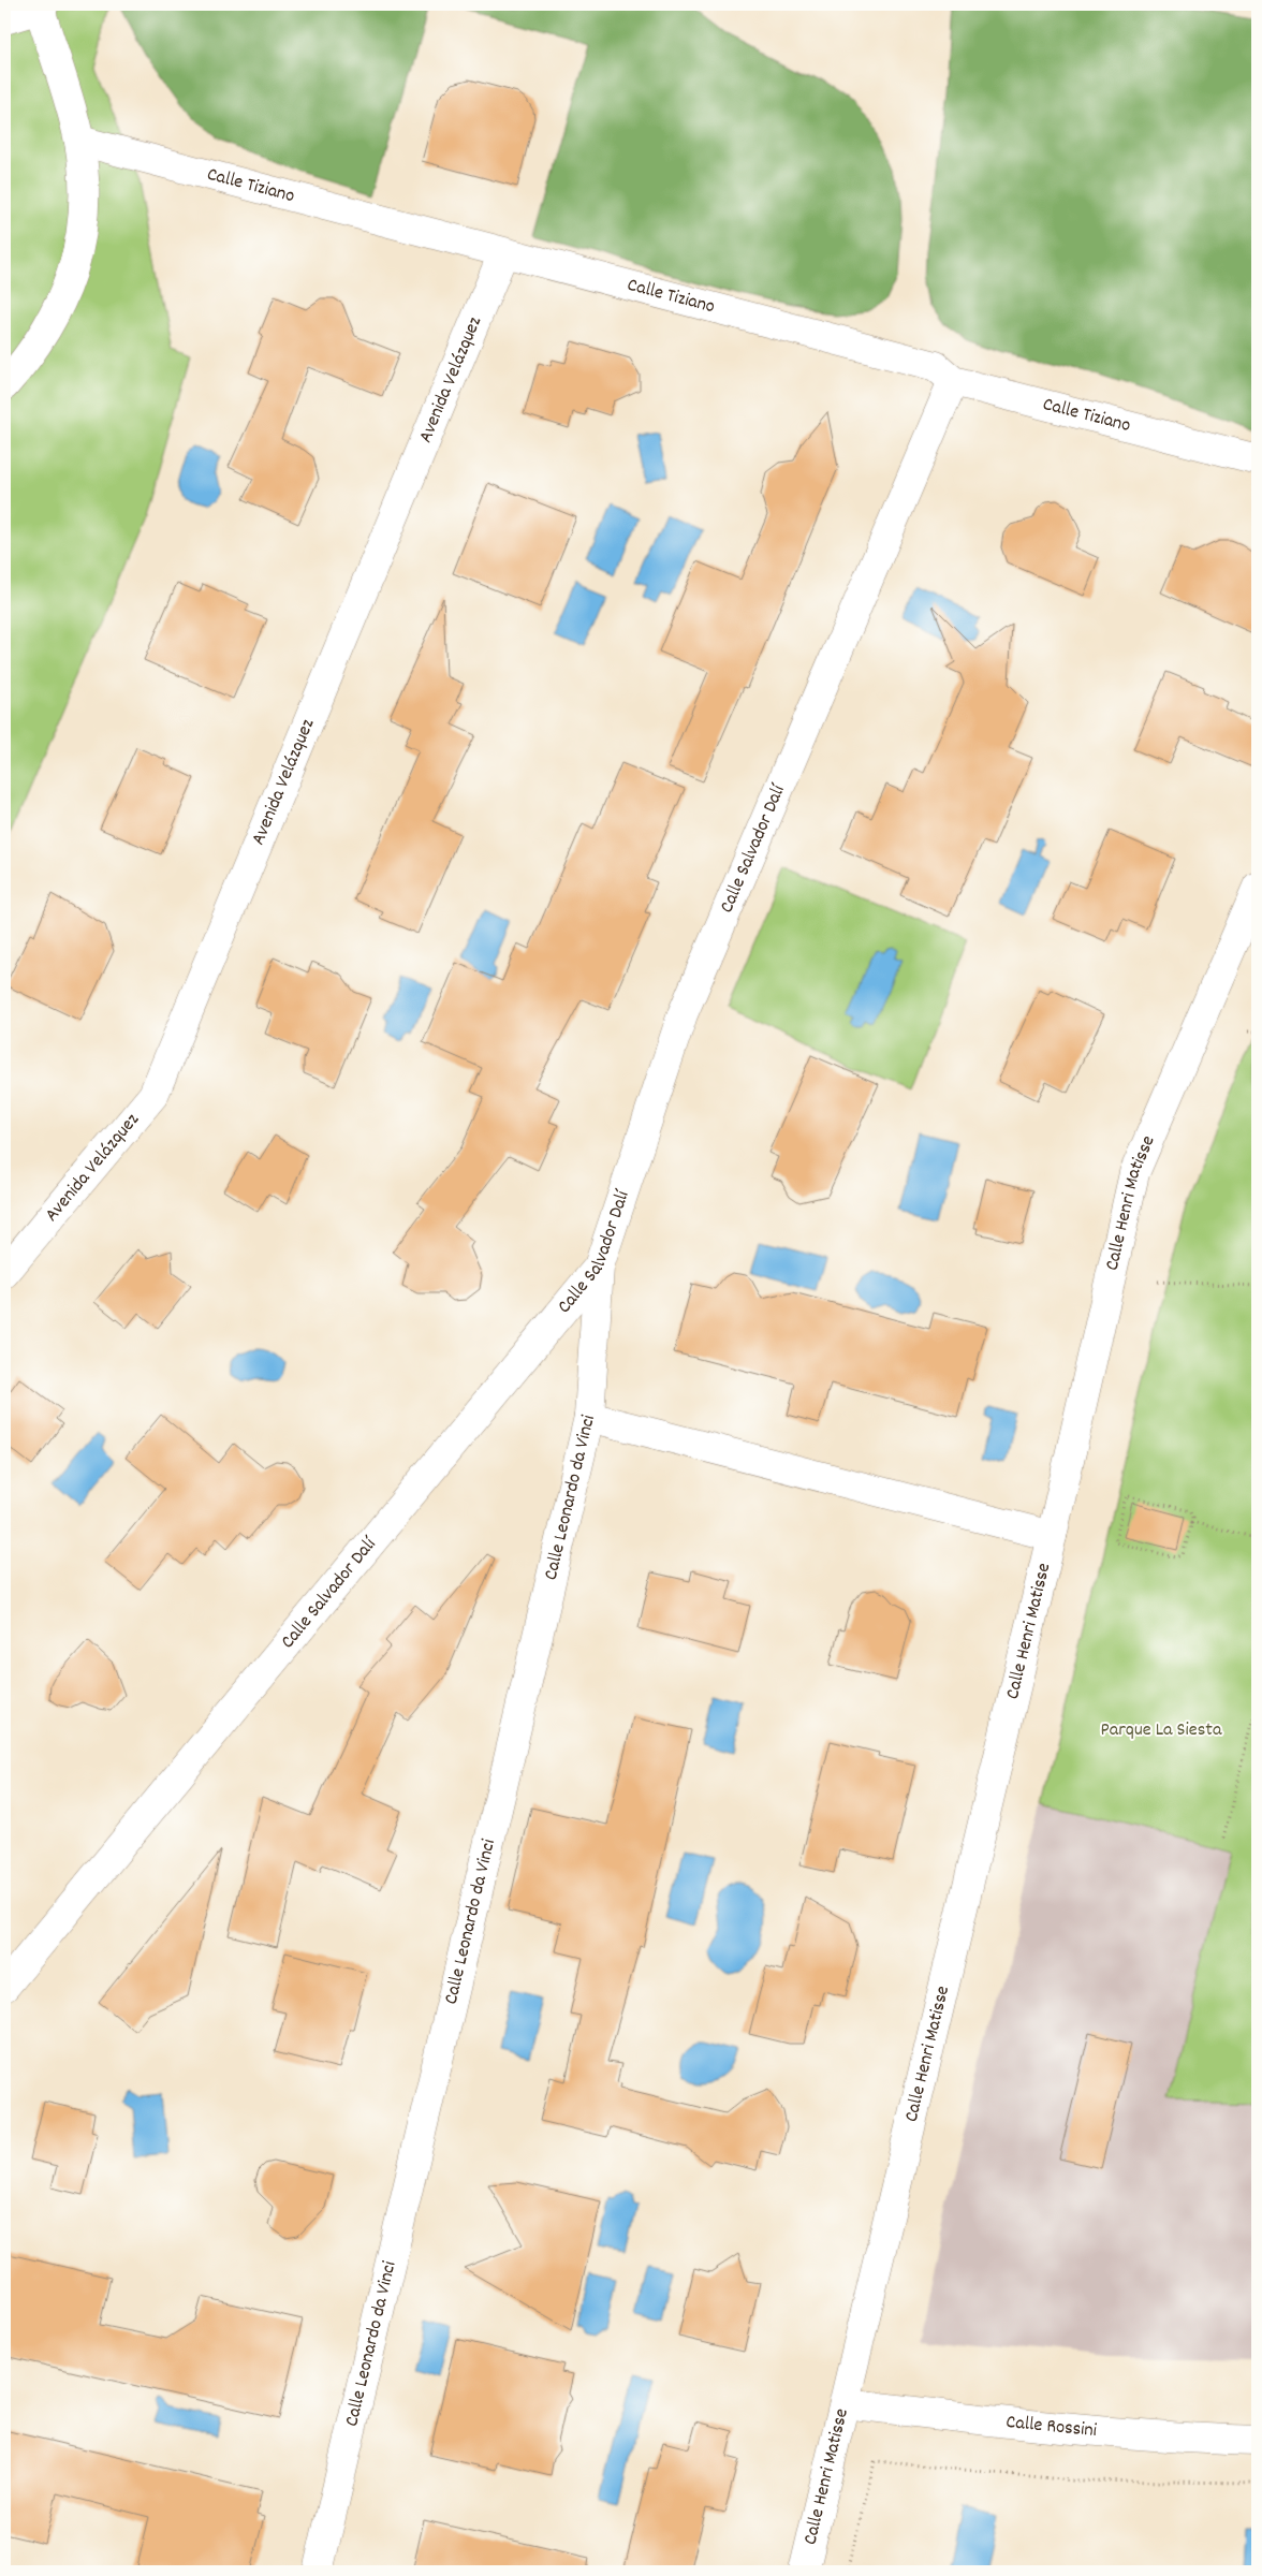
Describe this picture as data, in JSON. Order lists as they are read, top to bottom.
{
  "streets": {
    "street": [
      "Calle Tiziano",
      "Avenida Velázquez",
      "Calle Salvador Dalí",
      "Calle Henri Matisse",
      "Calle Leonardo da Vinci",
      "Calle Rossini"
    ]
  },
  "crossings": [
    ["Calle Tiziano", "Avenida Velázquez"],
    ["Calle Tiziano", "Calle Salvador Dalí"],
    ["Calle Salvador Dalí", "Calle Leonardo da Vinci"],
    ["Calle Henri Matisse", "Calle Leonardo da Vinci"],
    ["Calle Henri Matisse", "Calle Rossini"]
  ],
  "parks": ["Parque La Siesta"]
}
